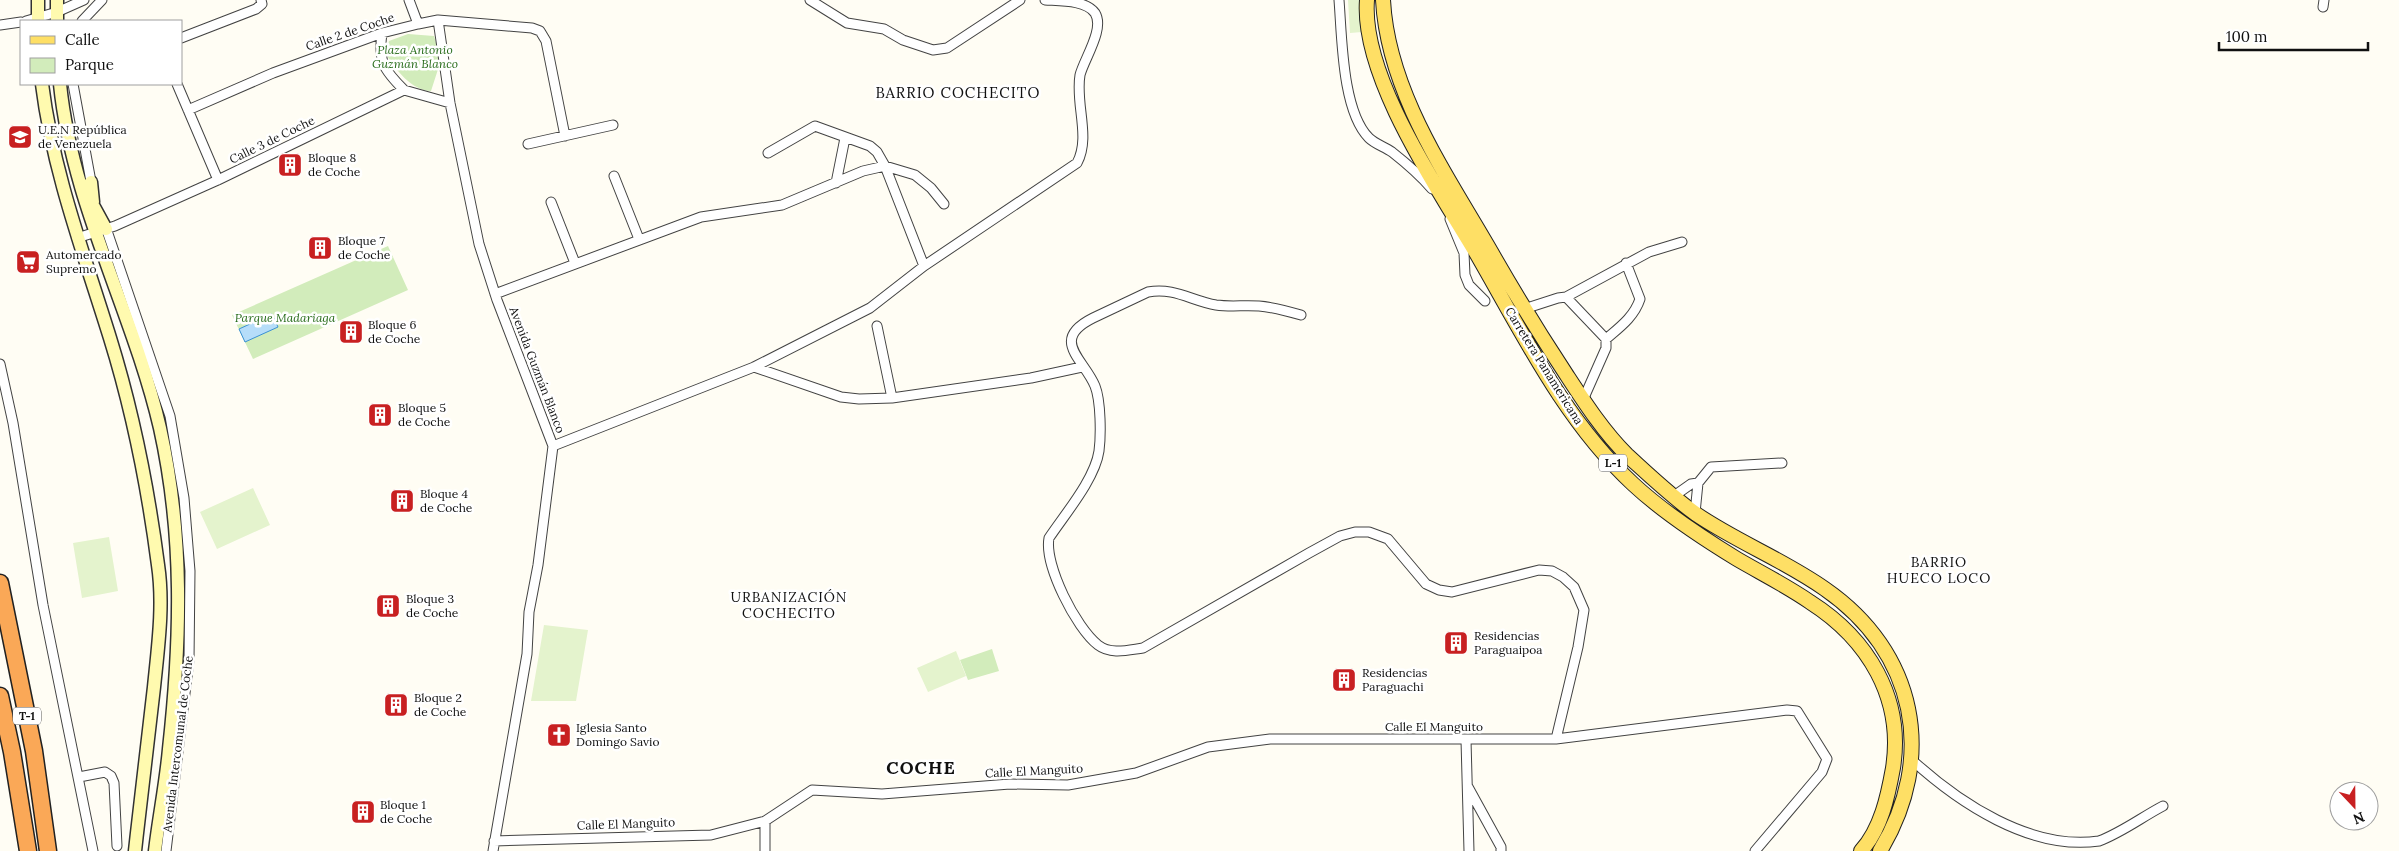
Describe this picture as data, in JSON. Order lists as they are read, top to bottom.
{
  "streets": {
    "highway": ["T-1"],
    "main road": ["Carretera Panamericana", "L-1", "Avenida Intercomunal de Coche"],
    "street": [
      "Calle 2 de Coche",
      "Calle 3 de Coche",
      "Avenida Guzmán Blanco",
      "Calle El Manguito"
    ]
  },
  "crossings": [
    ["Calle 2 de Coche", "Avenida Guzmán Blanco"],
    ["Calle 3 de Coche", "Avenida Intercomunal de Coche"],
    ["Avenida Guzmán Blanco", "Calle El Manguito"]
  ],
  "districts": [
    "BARRIO COCHECITO",
    "BARRIO HUECO LOCO",
    "URBANIZACIÓN COCHECITO",
    "COCHE"
  ],
  "parks": ["Plaza Antonio Guzmán Blanco", "Parque Madariaga"],
  "places": {
    "school or university": ["U.E.N República de Venezuela"],
    "building": [
      "Bloque 8 de Coche",
      "Bloque 7 de Coche",
      "Bloque 6 de Coche",
      "Bloque 5 de Coche",
      "Bloque 4 de Coche",
      "Bloque 3 de Coche",
      "Residencias Paraguaipoa",
      "Residencias Paraguachi",
      "Bloque 2 de Coche",
      "Bloque 1 de Coche"
    ],
    "supermarket": ["Automercado Supremo"],
    "church": ["Iglesia Santo Domingo Savio"]
  },
  "legend": ["Calle", "Parque"],
  "scale_bar": "100 m",
  "north": "bottom"
}
